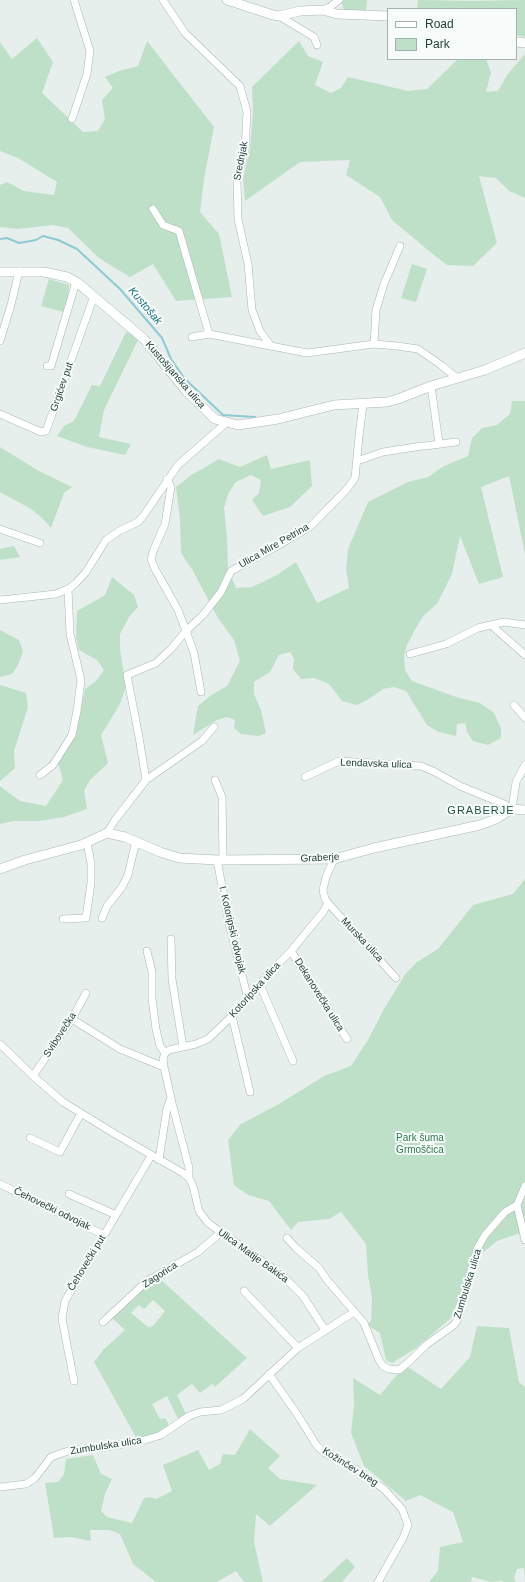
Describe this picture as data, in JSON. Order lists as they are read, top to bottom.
{
  "streets": {
    "street": [
      "Srednjak",
      "Kustošijanska ulica",
      "Grgićev put",
      "Ulica Mire Petrina",
      "Lendavska ulica",
      "Graberje",
      "I. Kotoripski odvojak",
      "Murska ulica",
      "Kotoripska ulica",
      "Dekanovečka ulica",
      "Svibovečka",
      "Čehovečki odvojak",
      "Ulica Matije Bakića",
      "Čehovečki put",
      "Zagorica",
      "Zumbulska ulica",
      "Kožinčev breg"
    ]
  },
  "crossings": [
    ["Kustošijanska ulica", "Grgićev put"],
    ["Kustošijanska ulica", "Ulica Mire Petrina"],
    ["Lendavska ulica", "Graberje"],
    ["Graberje", "I. Kotoripski odvojak"],
    ["I. Kotoripski odvojak", "Kotoripska ulica"],
    ["Murska ulica", "Kotoripska ulica"],
    ["Kotoripska ulica", "Dekanovečka ulica"],
    ["Čehovečki odvojak", "Čehovečki put"],
    ["Ulica Matije Bakića", "Zagorica"],
    ["Ulica Matije Bakića", "Zumbulska ulica"],
    ["Zumbulska ulica", "Kožinčev breg"]
  ],
  "districts": ["GRABERJE"],
  "water": ["Kustošak"],
  "parks": ["Park šuma Grmoščica"],
  "legend": ["Road", "Park"]
}
